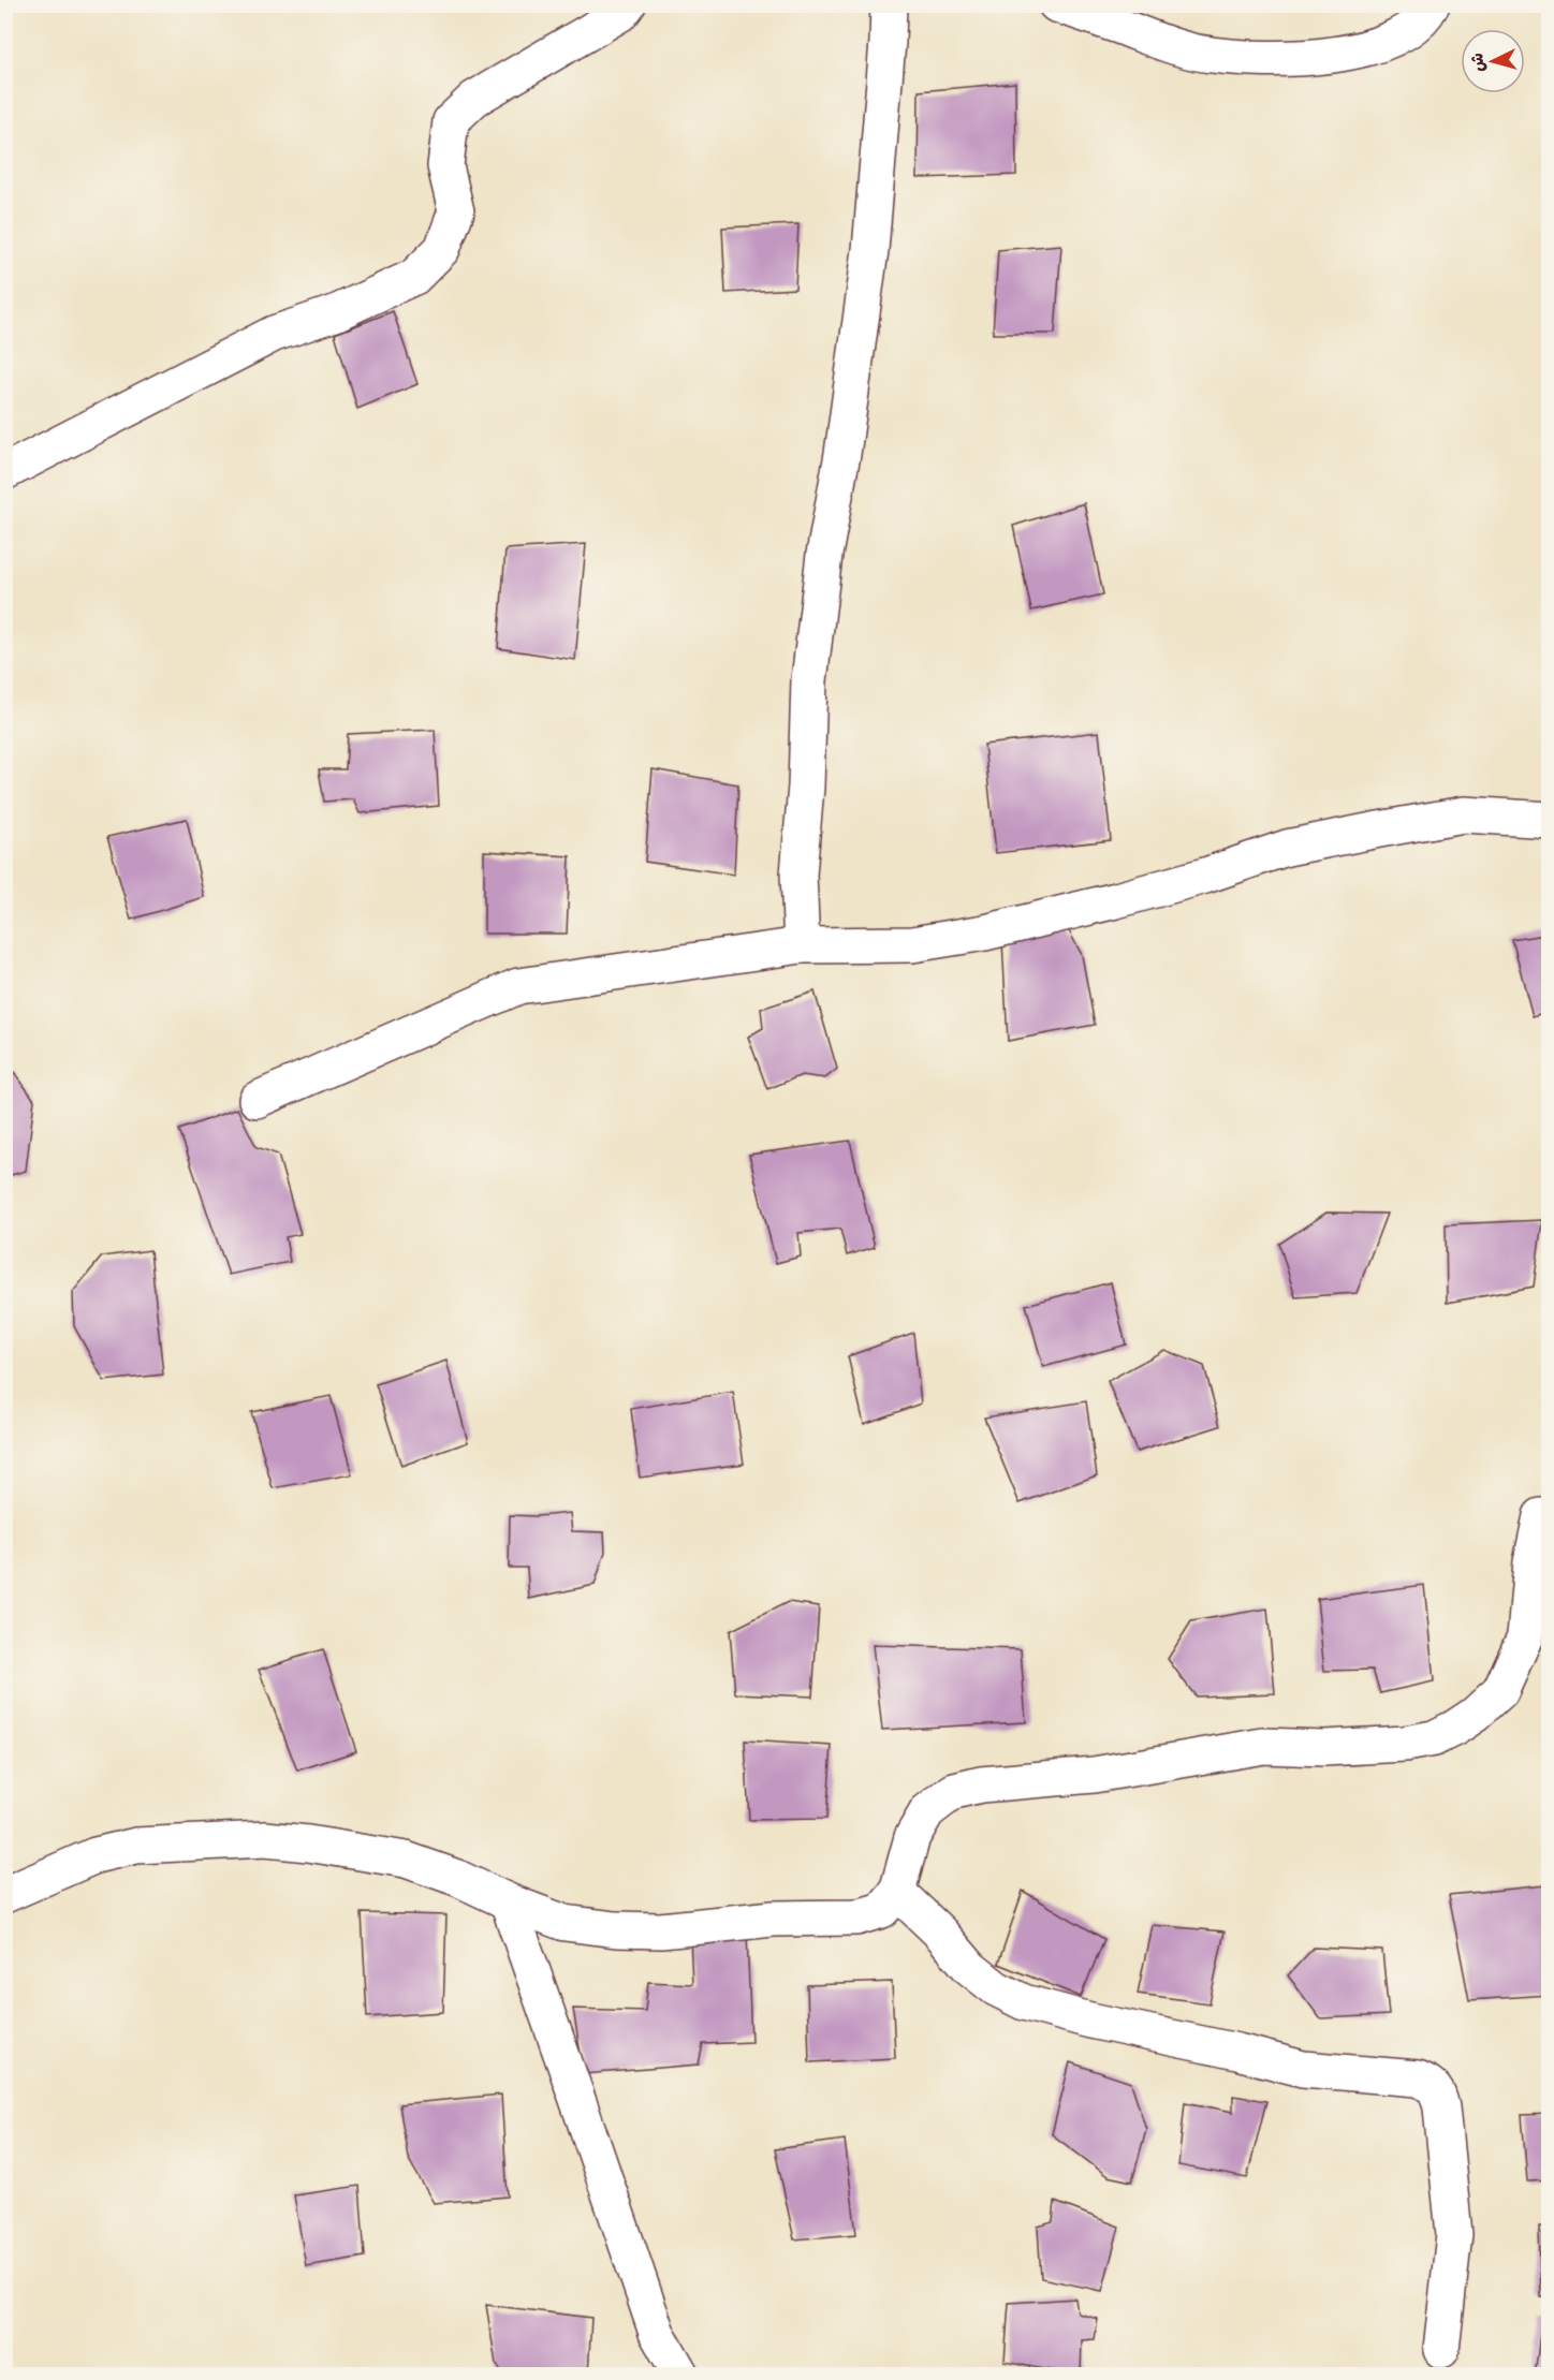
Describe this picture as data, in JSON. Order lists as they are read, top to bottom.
{
  "north": "left"
}
